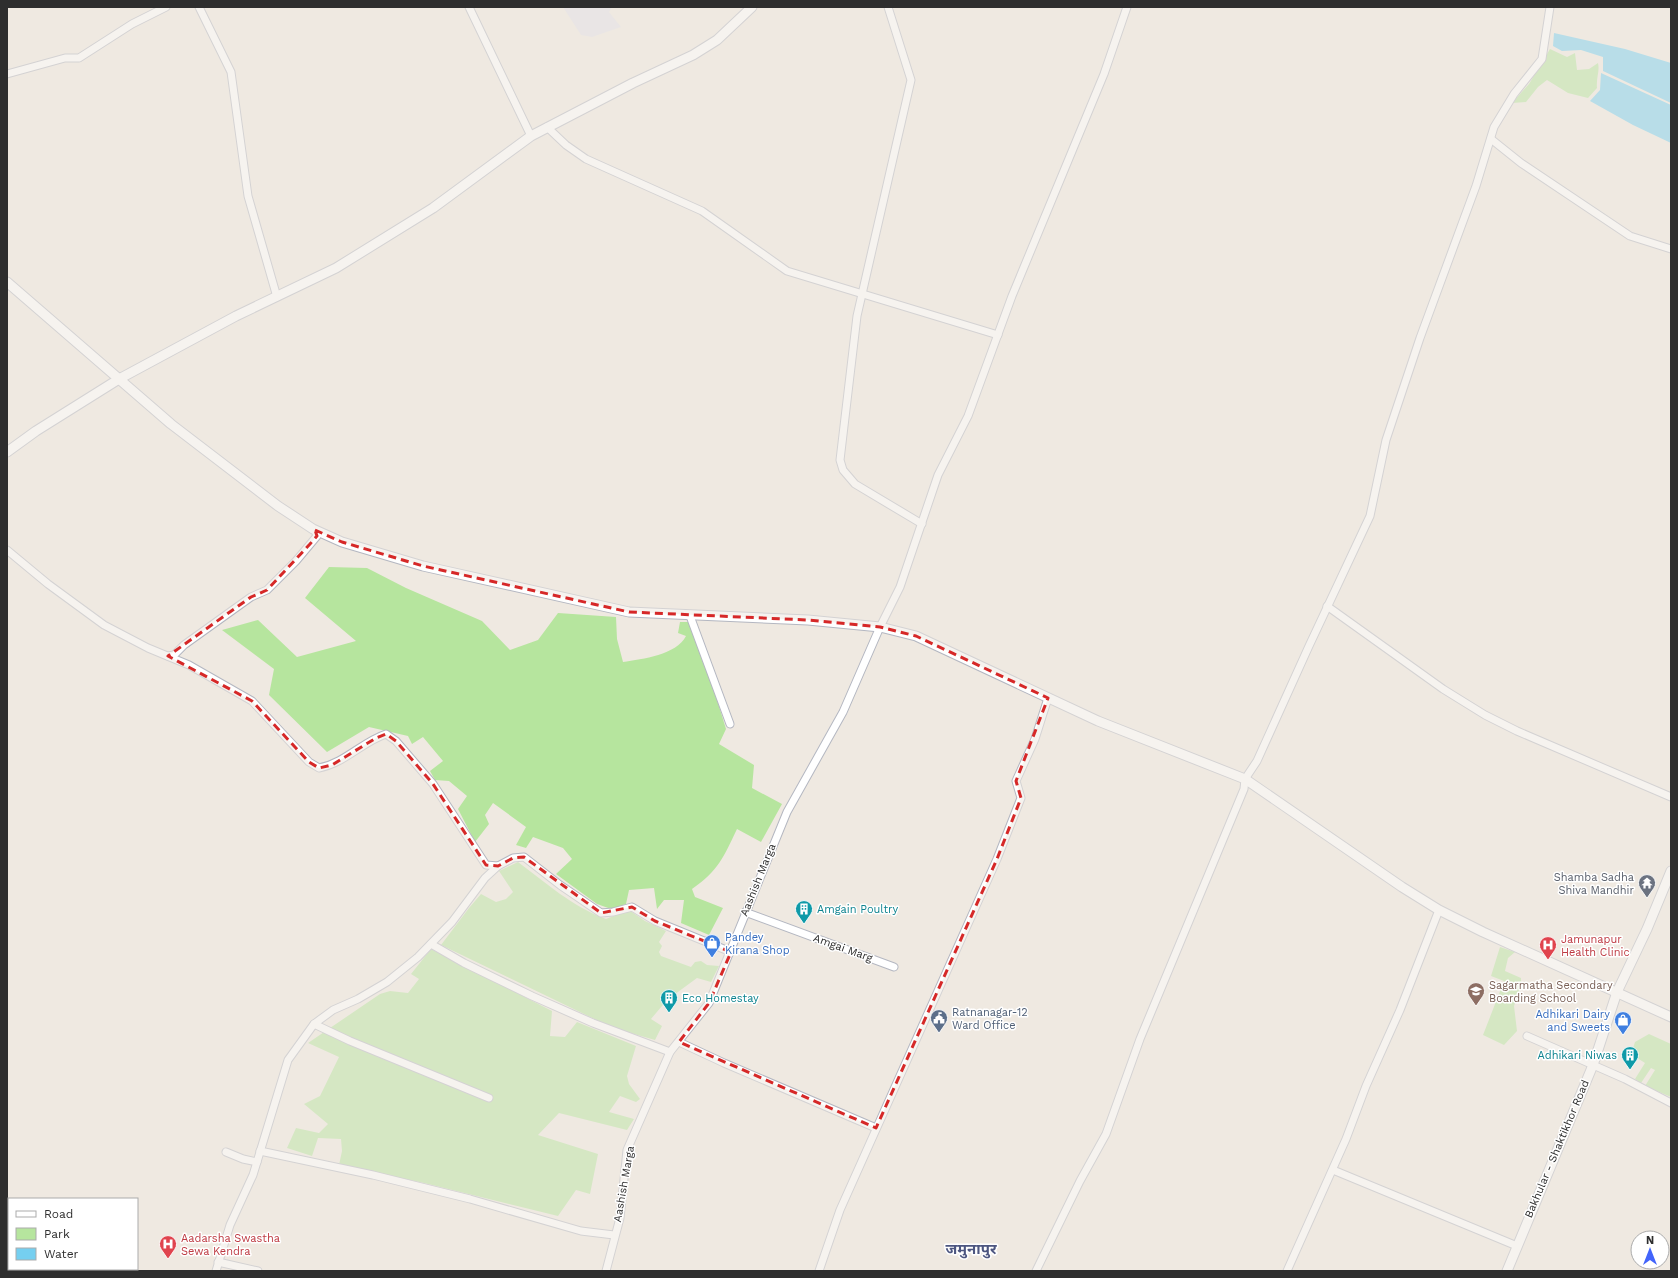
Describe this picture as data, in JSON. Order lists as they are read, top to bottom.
{
  "streets": {
    "street": ["Aashish Marga", "Amgai Marg", "Bakhular - Shaktikhor Road"]
  },
  "crossings": [
    ["Aashish Marga", "Amgai Marg"]
  ],
  "districts": ["जमुनापुर"],
  "places": {
    "temple": ["Shamba Sadha Shiva Mandhir"],
    "building": ["Amgain Poultry", "Eco Homestay", "Adhikari Niwas"],
    "shop": ["Pandey Kirana Shop", "Adhikari Dairy and Sweets"],
    "hospital": ["Jamunapur Health Clinic", "Aadarsha Swastha Sewa Kendra"],
    "school or university": ["Sagarmatha Secondary Boarding School"],
    "public building": ["Ratnanagar-12 Ward Office"]
  },
  "legend": ["Road", "Park", "Water"],
  "north": "top"
}
